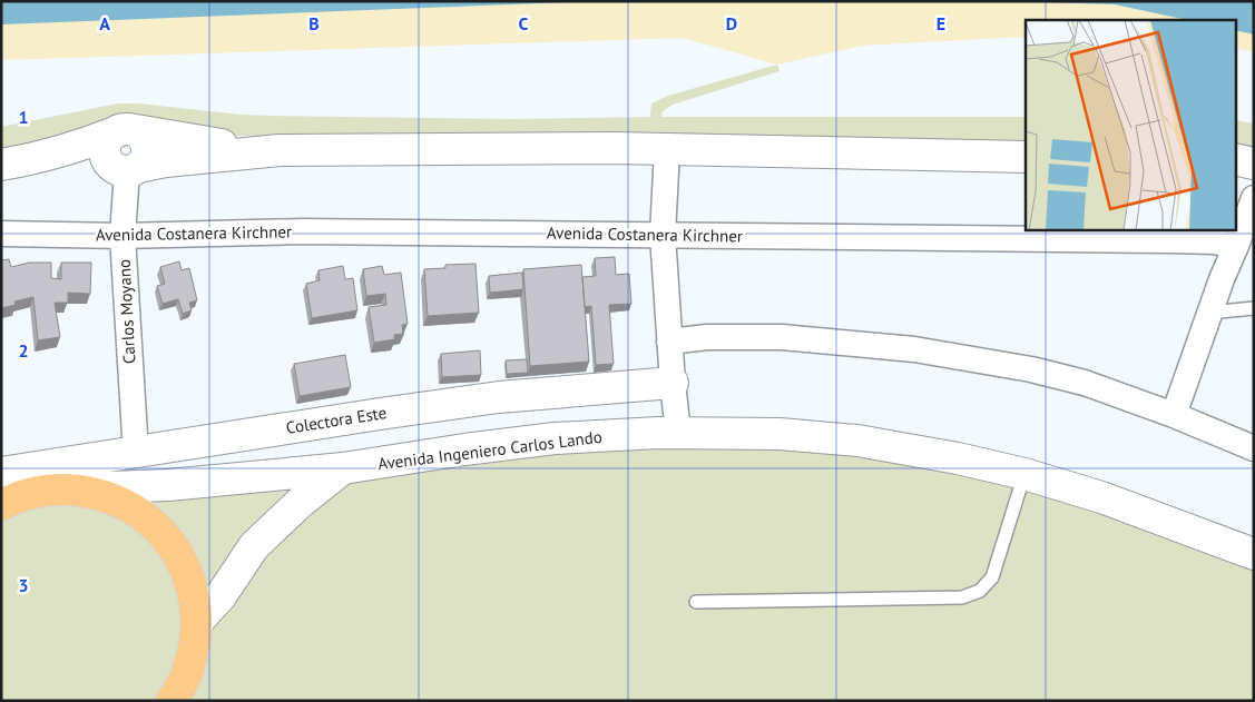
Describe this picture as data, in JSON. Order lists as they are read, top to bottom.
{
  "streets": {
    "street": [
      "Avenida Costanera Kirchner",
      "Carlos Moyano",
      "Colectora Este",
      "Avenida Ingeniero Carlos Lando"
    ]
  },
  "crossings": [
    ["Avenida Costanera Kirchner", "Carlos Moyano"],
    ["Carlos Moyano", "Colectora Este"]
  ],
  "grid": {
    "columns": [
      "A",
      "B",
      "C",
      "D",
      "E"
    ],
    "rows": ["1", "2", "3"]
  }
}
